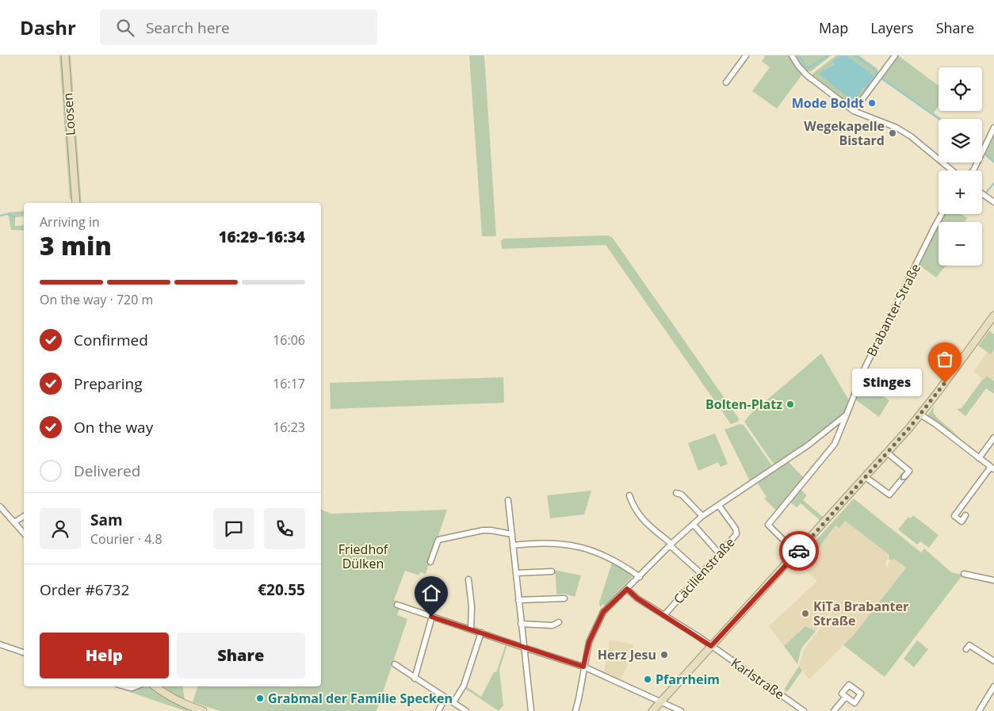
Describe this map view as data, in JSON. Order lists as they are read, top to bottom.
{
  "streets": {
    "main road": ["Loosen"],
    "street": ["Brabanter Straße", "Cäcilienstraße", "Karlstraße"]
  },
  "crossings": [
    ["Cäcilienstraße", "Karlstraße"]
  ],
  "parks": ["Friedhof Dülken"],
  "places": [
    "Mode Boldt",
    "Wegekapelle Bistard",
    "Stinges",
    "Bolten-Platz",
    "KiTa Brabanter Straße",
    "Herz Jesu",
    "Pfarrheim",
    "Grabmal der Familie Specken"
  ],
  "page": {
    "header": "Dashr",
    "search": "Search here",
    "nav": ["Map", "Layers", "Share"],
    "map_buttons": ["+", "−"],
    "heading": ["3 min", "Arriving in", "16:29–16:34"],
    "panel": [
      "Sam",
      "Courier · 4.8",
      "Order #6732",
      "€20.55"
    ],
    "bar": "On the way · 720 m",
    "list": [
      ["Confirmed", "16:06"],
      ["Preparing", "16:17"],
      ["On the way", "16:23"],
      "Delivered"
    ],
    "bubble": "Stinges",
    "buttons": ["Help", "Share"]
  }
}
